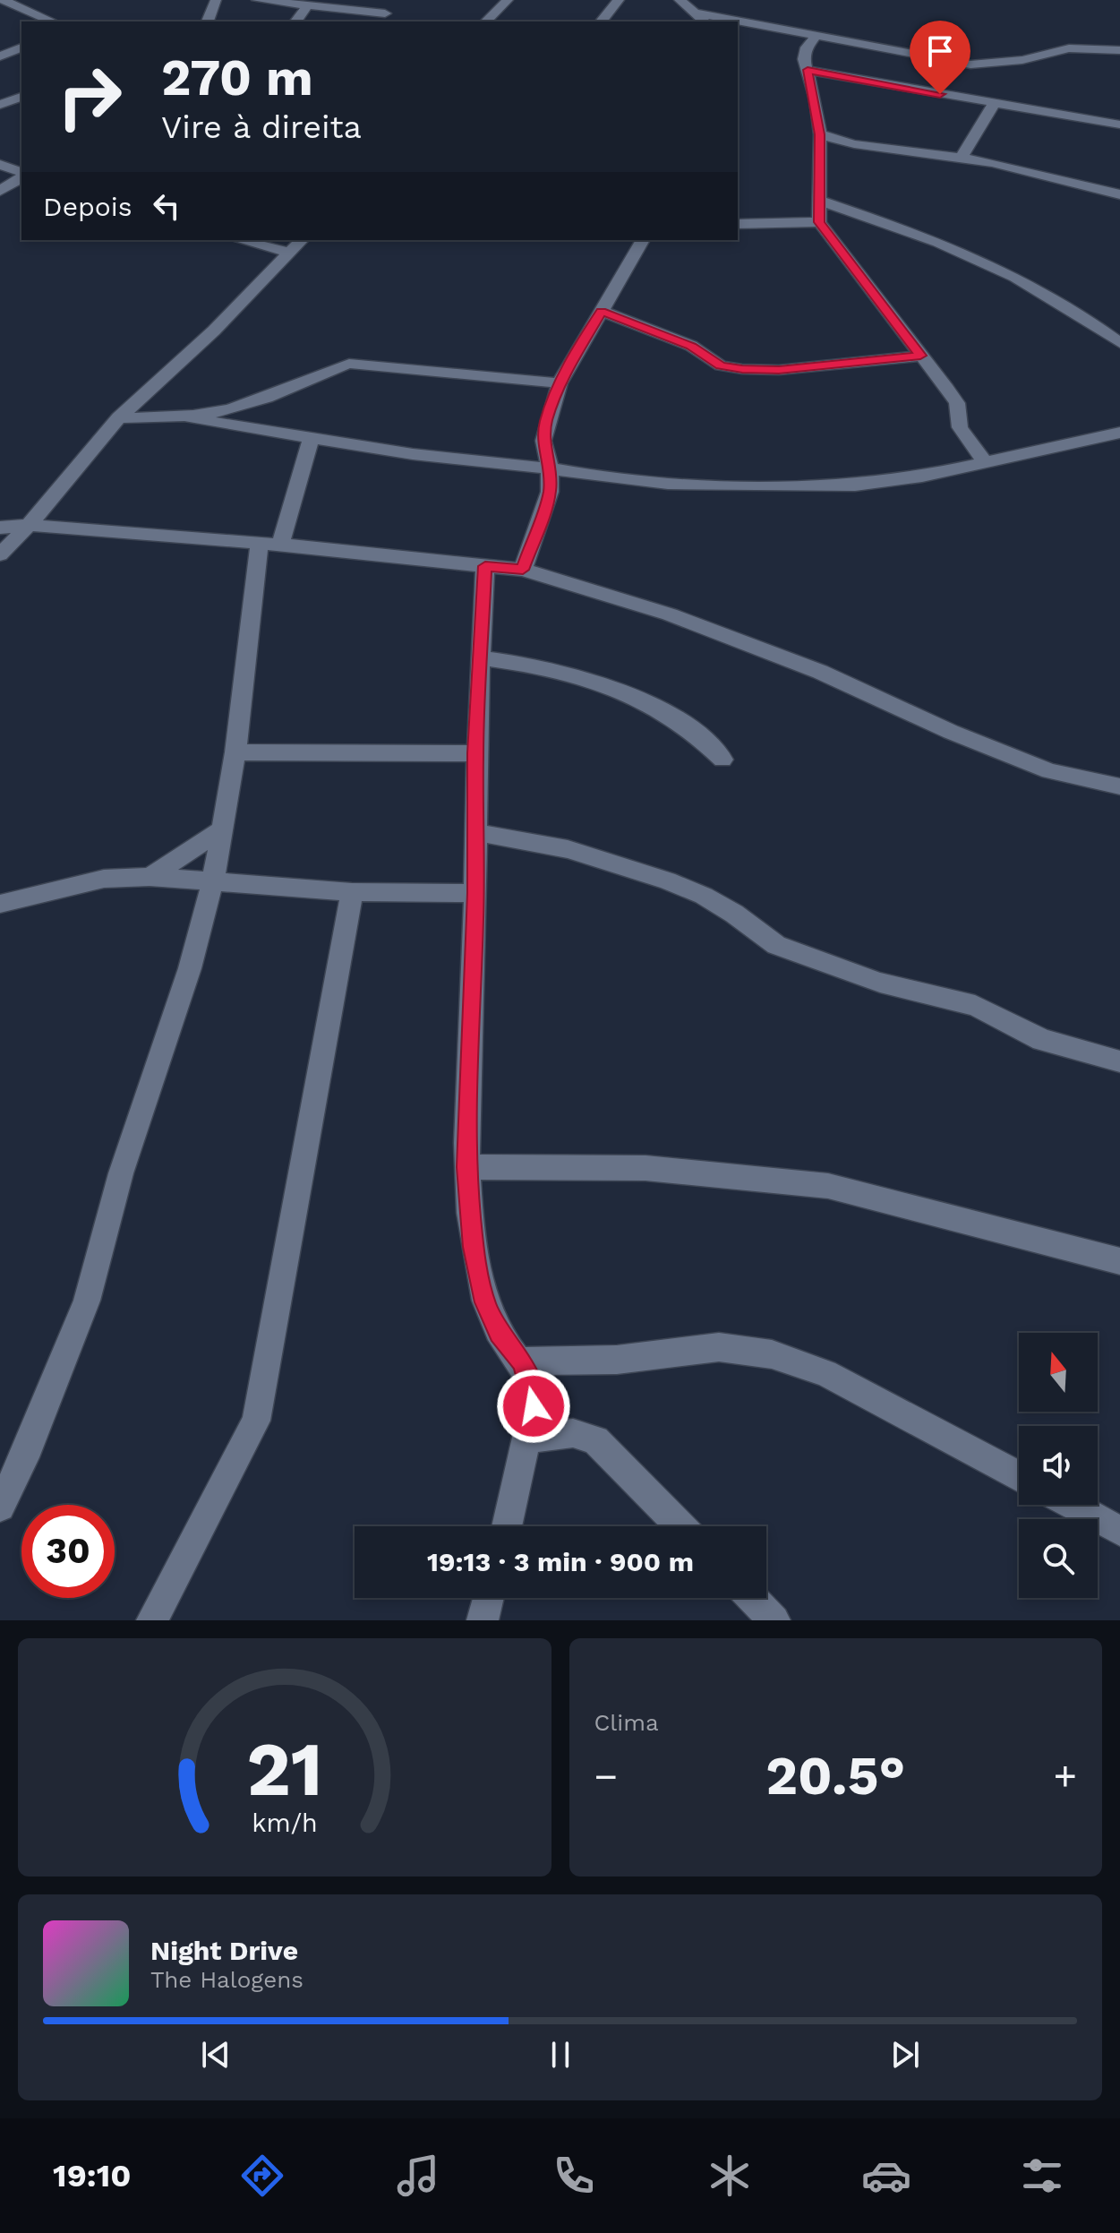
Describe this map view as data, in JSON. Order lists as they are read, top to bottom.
{
  "north": "top",
  "page": {
    "turn": ["270 m", "Vire à direita"],
    "then": "Depois",
    "limit": "30",
    "trip": "19:13 · 3 min · 900 m",
    "tile": "Clima",
    "heat": ["−", "20.5°", "+"],
    "song": ["Night Drive", "The Halogens"],
    "tabs": "19:10",
    "gauge": ["21", "km/h"]
  }
}
